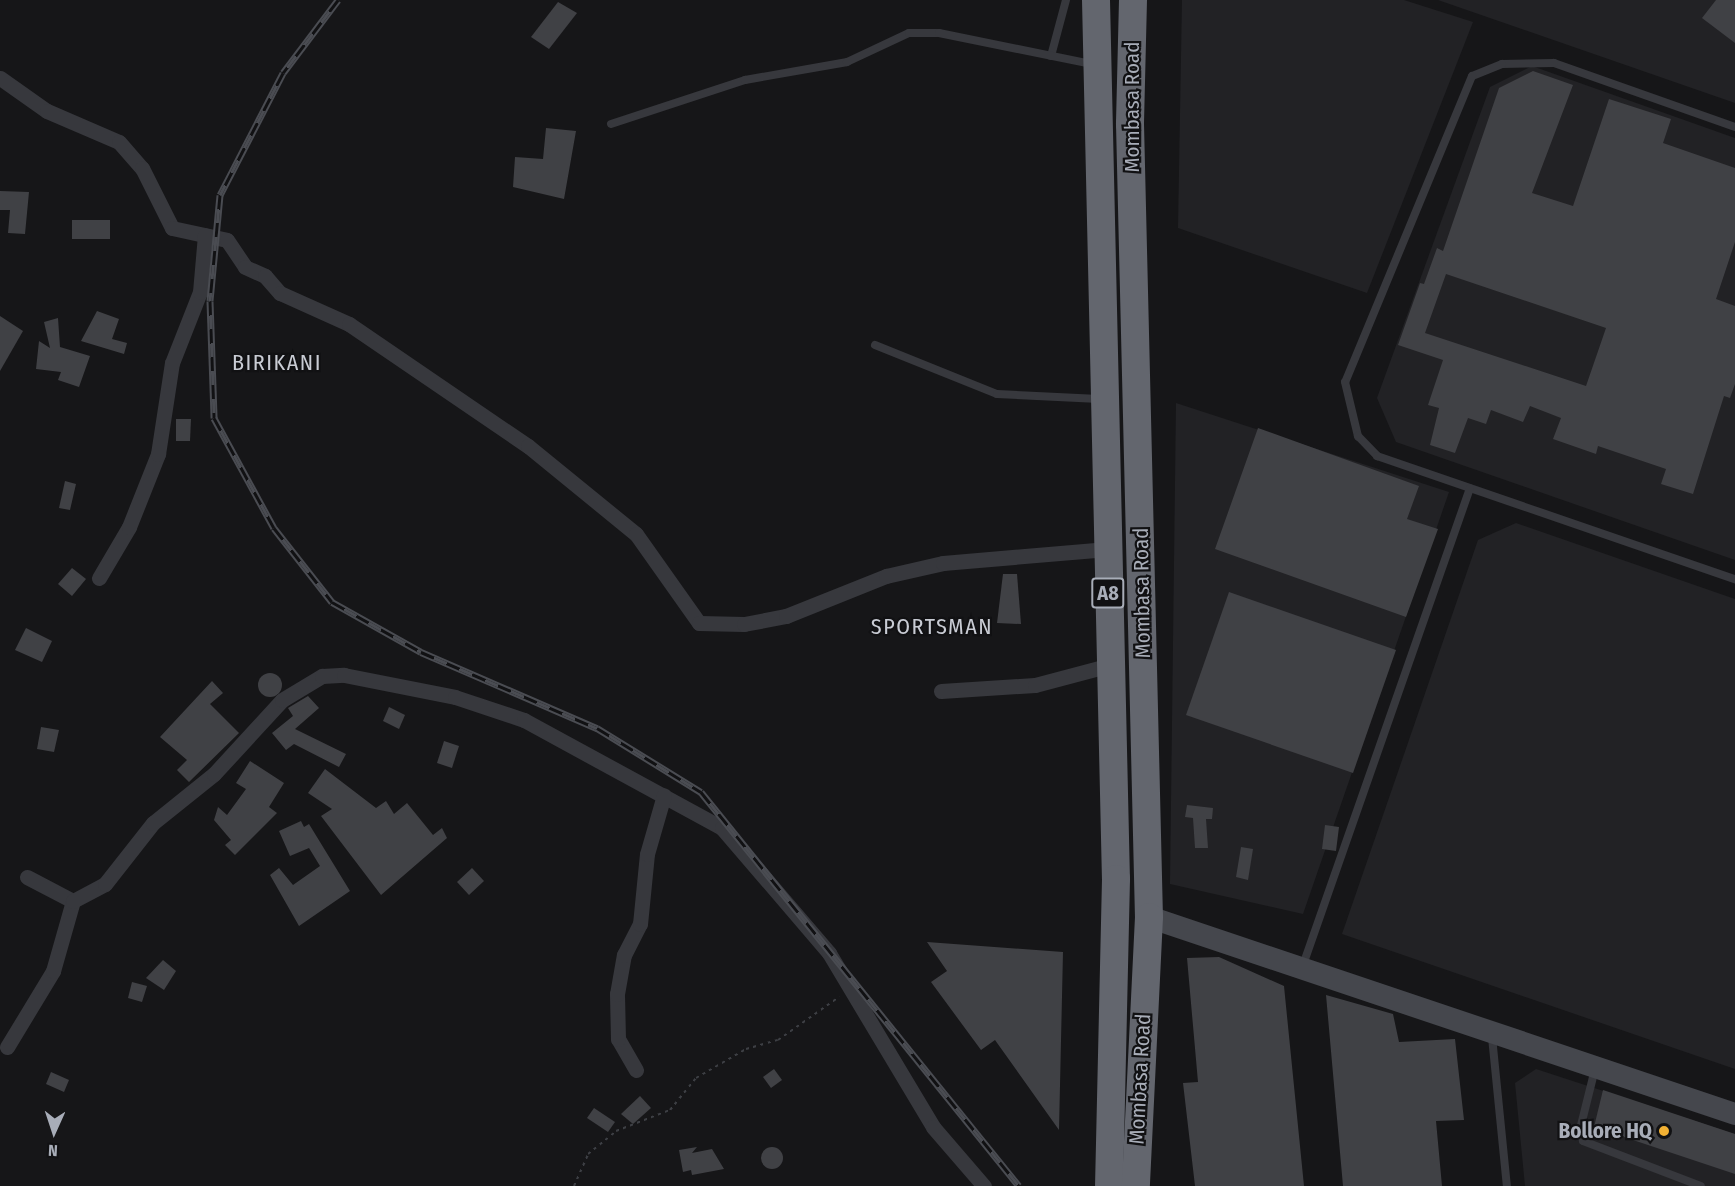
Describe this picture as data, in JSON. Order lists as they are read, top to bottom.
{
  "streets": {
    "highway": ["Mombasa Road", "A8"]
  },
  "districts": ["BIRIKANI", "SPORTSMAN"],
  "places": ["Bollore HQ"],
  "north": "bottom"
}
